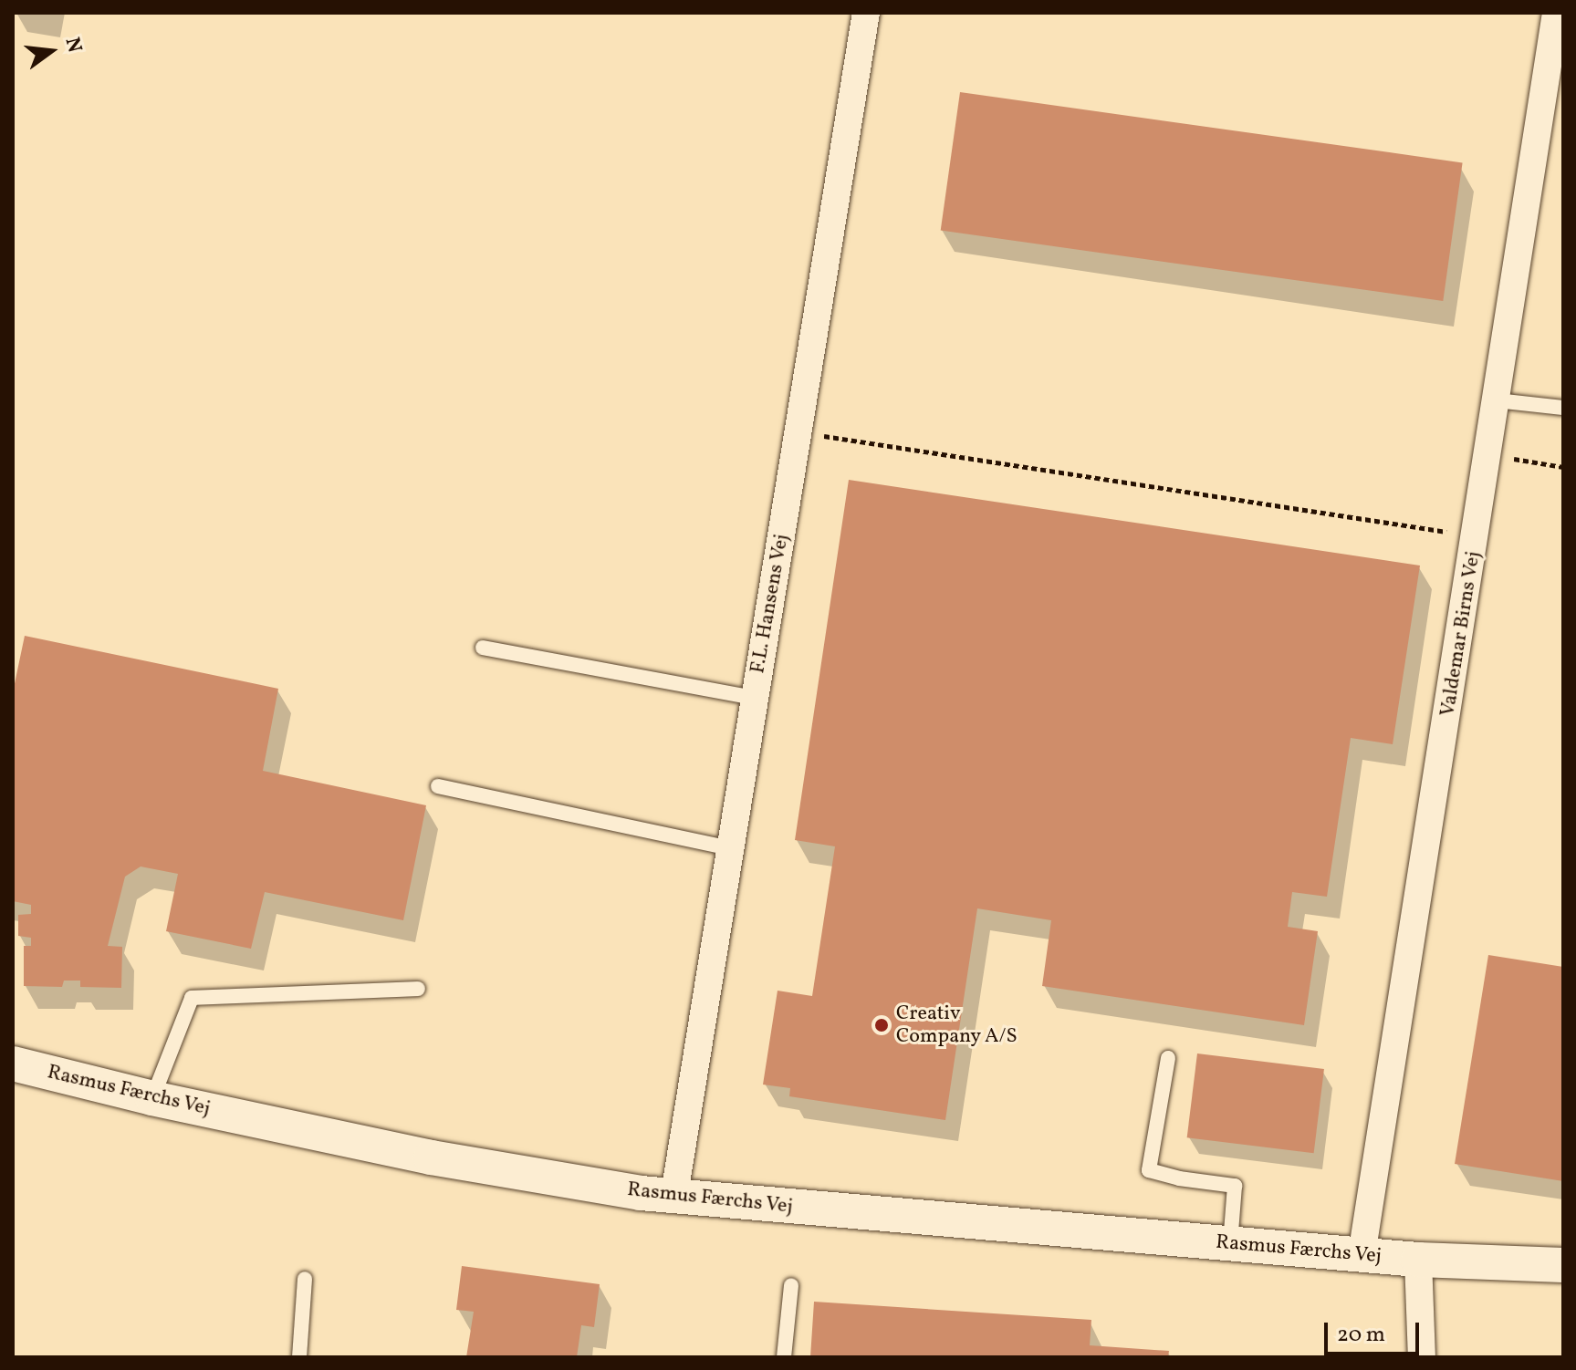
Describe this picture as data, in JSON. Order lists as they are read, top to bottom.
{
  "streets": {
    "street": ["F.L. Hansens Vej", "Valdemar Birns Vej", "Rasmus Færchs Vej"]
  },
  "crossings": [
    ["F.L. Hansens Vej", "Rasmus Færchs Vej"],
    ["Valdemar Birns Vej", "Rasmus Færchs Vej"]
  ],
  "places": ["Creativ Company A/S"],
  "scale_bar": "20 m",
  "north": "right"
}
